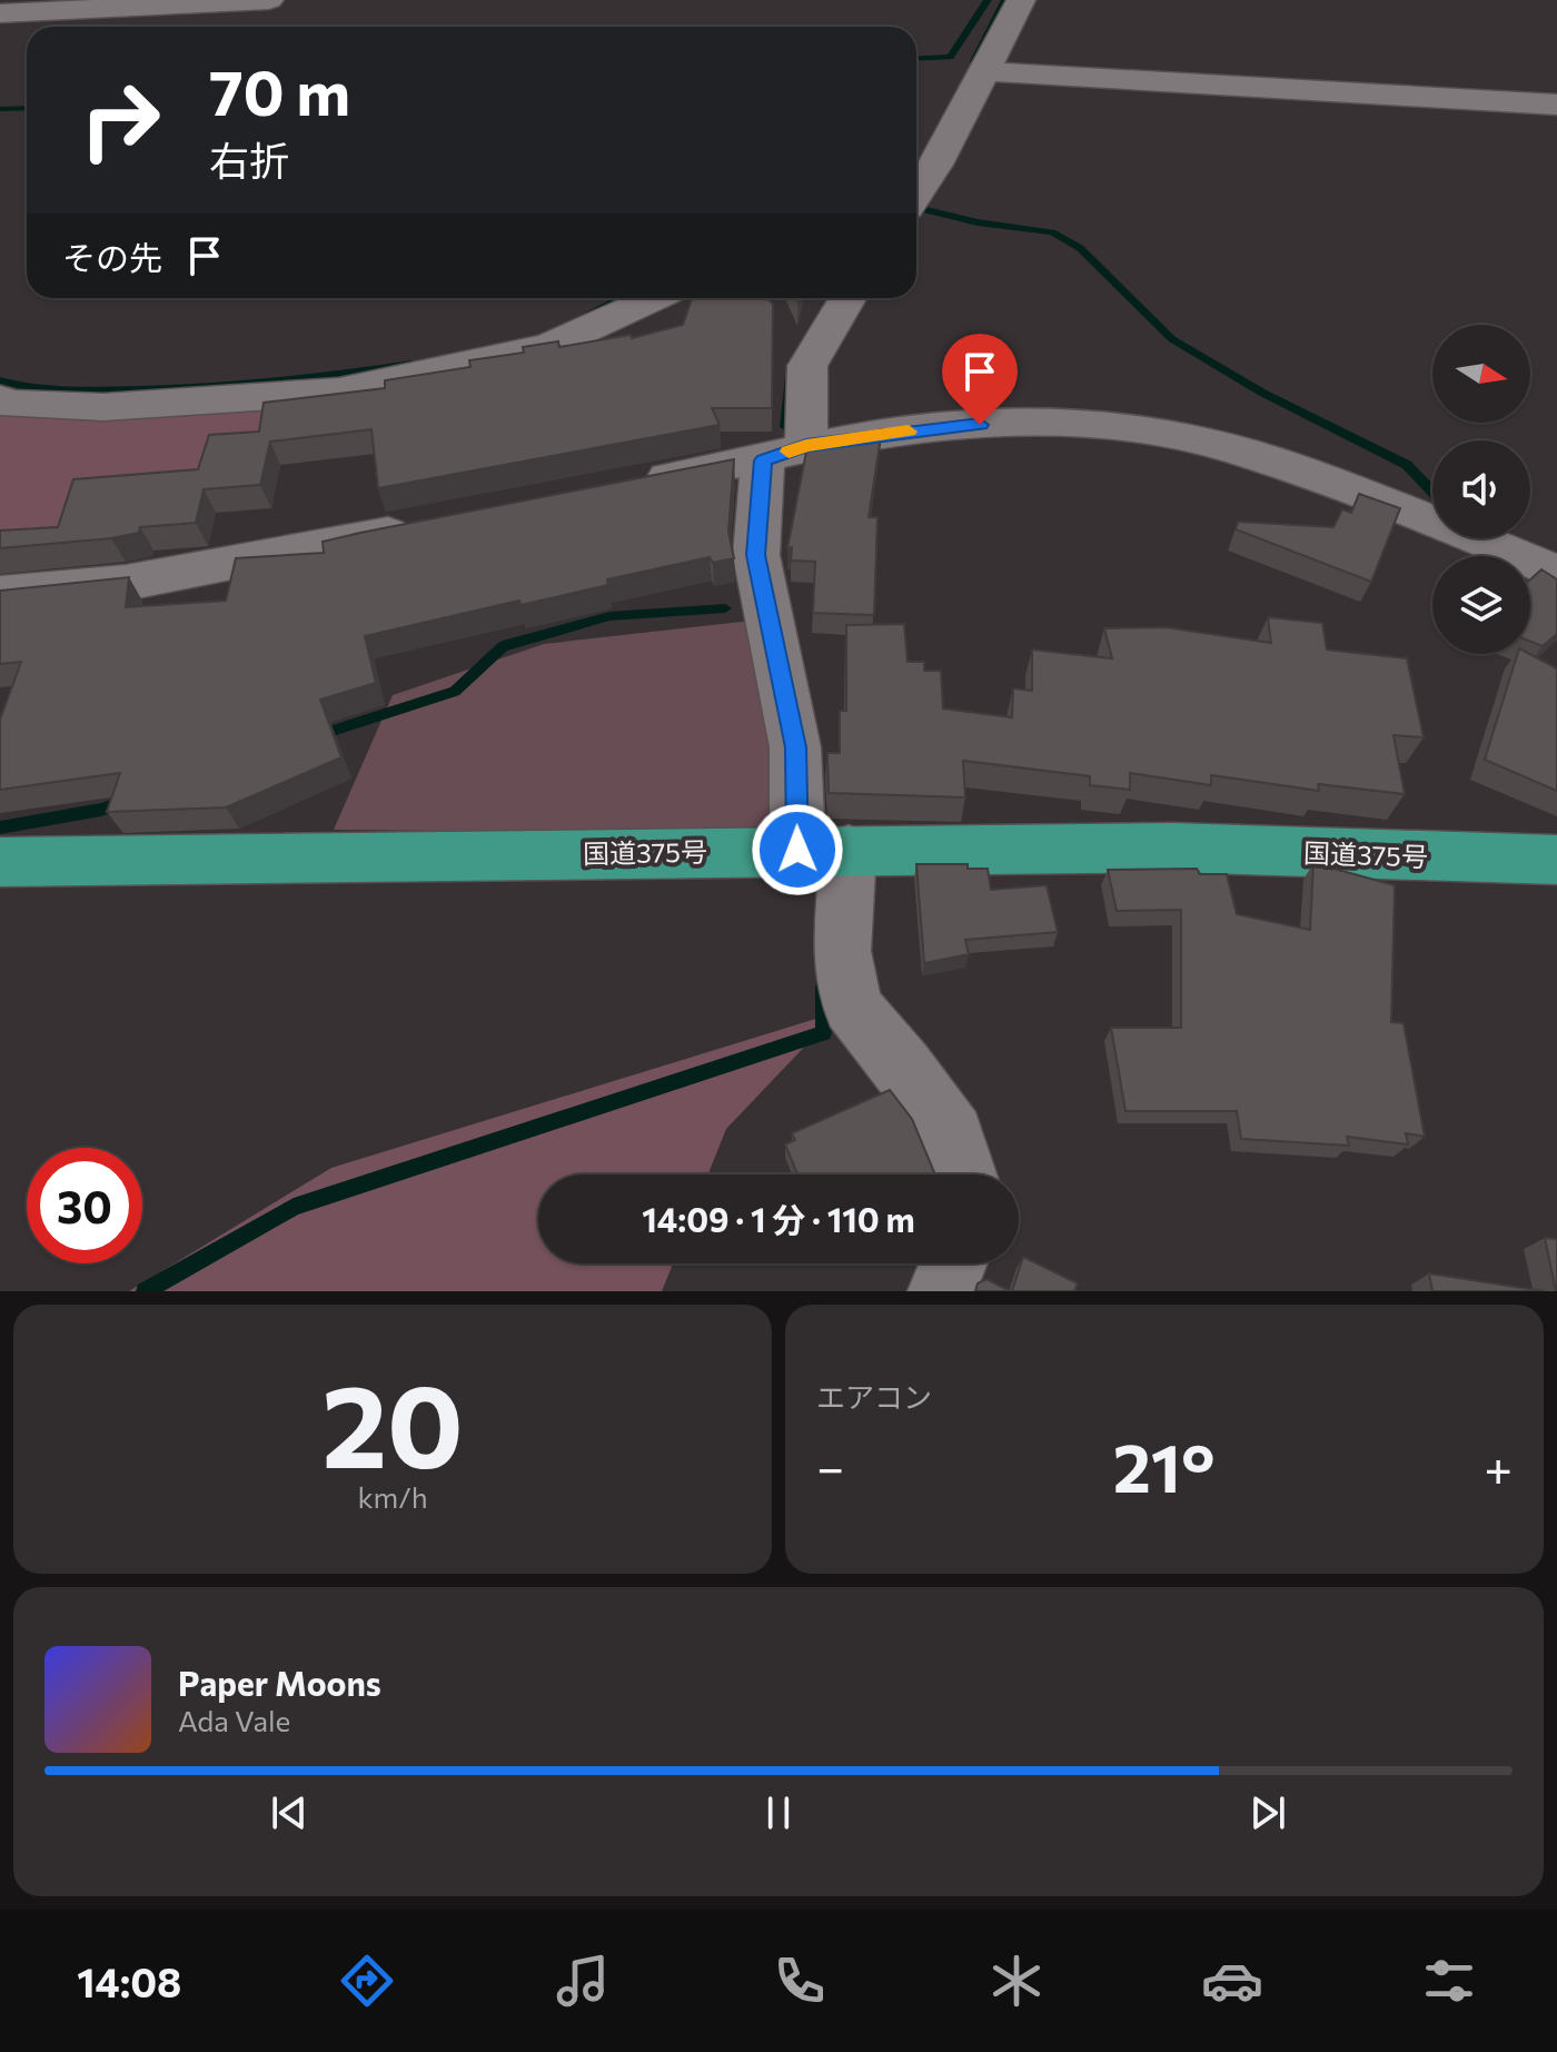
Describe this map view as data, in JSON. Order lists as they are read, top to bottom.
{
  "streets": {
    "highway": ["国道375号"]
  },
  "north": "right",
  "page": {
    "turn": ["70 m", "右折"],
    "then": "その先",
    "limit": "30",
    "trip": "14:09 · 1 分 · 110 m",
    "tile": [
      ["20", "km/h"],
      "エアコン"
    ],
    "heat": ["−", "21°", "+"],
    "song": ["Paper Moons", "Ada Vale"],
    "tabs": "14:08"
  }
}
